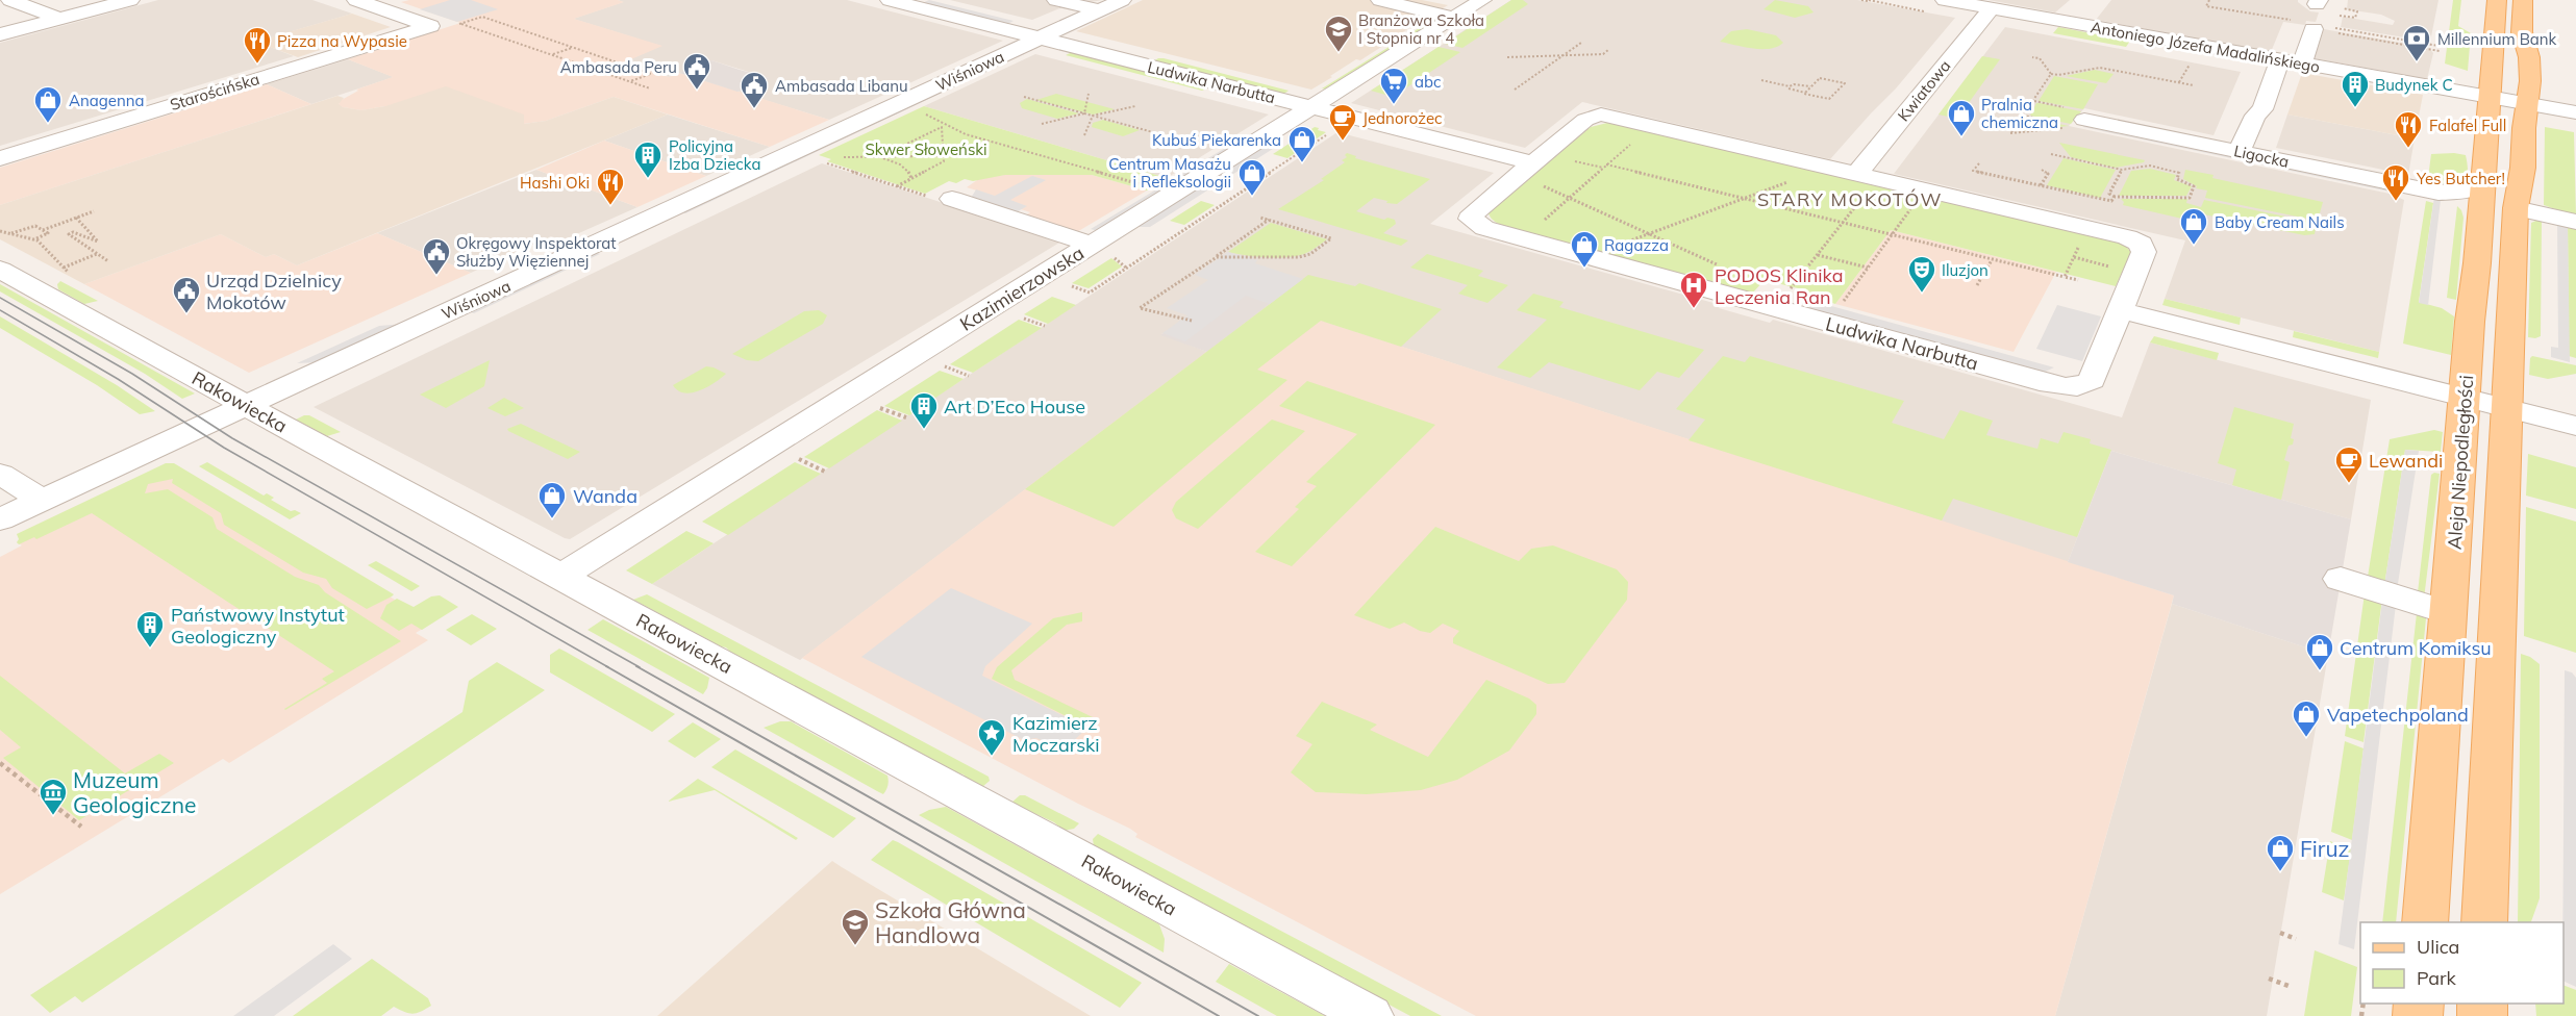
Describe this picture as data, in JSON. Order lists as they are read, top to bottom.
{
  "streets": {
    "main road": ["Aleja Niepodległości"],
    "street": [
      "Antoniego Józefa Madalińskiego",
      "Wiśniowa",
      "Ludwika Narbutta",
      "Kwiatowa",
      "Starościńska",
      "Ligocka",
      "Kazimierzowska",
      "Rakowiecka"
    ]
  },
  "crossings": [
    ["Antoniego Józefa Madalińskiego", "Kwiatowa"],
    ["Antoniego Józefa Madalińskiego", "Aleja Niepodległości"],
    ["Wiśniowa", "Ludwika Narbutta"],
    ["Wiśniowa", "Rakowiecka"],
    ["Ludwika Narbutta", "Kwiatowa"],
    ["Ludwika Narbutta", "Kazimierzowska"],
    ["Ligocka", "Aleja Niepodległości"],
    ["Kazimierzowska", "Rakowiecka"]
  ],
  "districts": ["STARY MOKOTÓW"],
  "parks": ["Skwer Słoweński"],
  "places": {
    "school or university": ["Branżowa Szkoła I Stopnia nr 4", "Szkoła Główna Handlowa"],
    "bank": ["Millennium Bank"],
    "restaurant": [
      "Pizza na Wypasie",
      "Falafel Full",
      "Yes Butcher!",
      "Hashi Oki"
    ],
    "public building": [
      "Ambasada Peru",
      "Ambasada Libanu",
      "Okręgowy Inspektorat Służby Więziennej",
      "Urząd Dzielnicy Mokotów"
    ],
    "supermarket": ["abc"],
    "building": [
      "Budynek C",
      "Policyjna Izba Dziecka",
      "Art D’Eco House",
      "Państwowy Instytut Geologiczny"
    ],
    "shop": [
      "Anagenna",
      "Pralnia chemiczna",
      "Kubuś Piekarenka",
      "Centrum Masażu i Refleksologii",
      "Baby Cream Nails",
      "Ragazza",
      "Wanda",
      "Centrum Komiksu",
      "Vapetechpoland",
      "Firuz"
    ],
    "cafe": ["Jednorożec", "Lewandi"],
    "theatre": ["Iluzjon"],
    "hospital": ["PODOS Klinika Leczenia Ran"],
    "place": ["Kazimierz Moczarski"],
    "museum": ["Muzeum Geologiczne"]
  },
  "legend": ["Ulica", "Park"]
}
